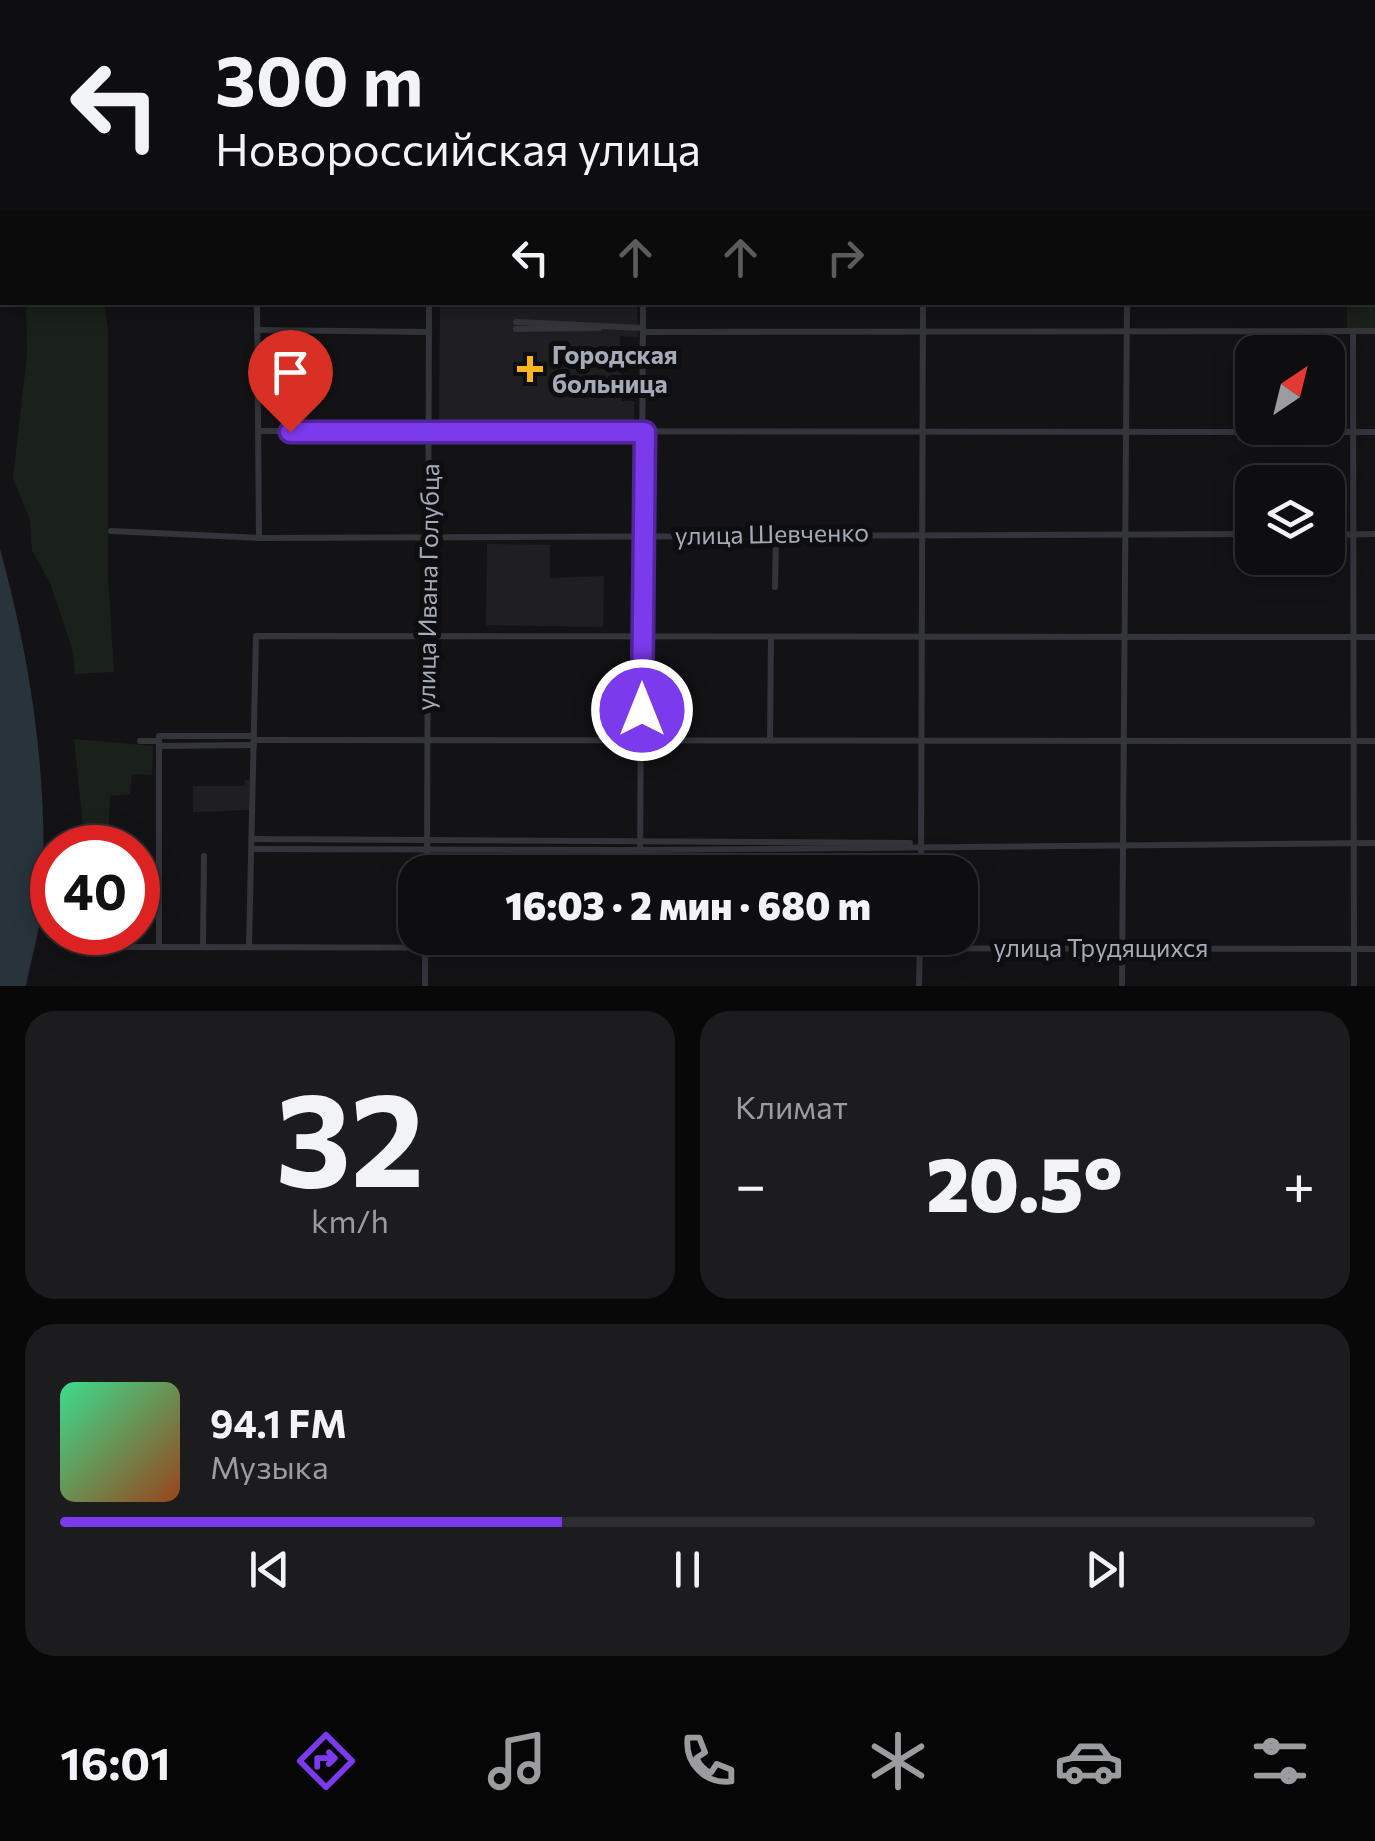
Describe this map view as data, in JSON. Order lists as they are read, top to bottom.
{
  "streets": {
    "street": ["улица Шевченко", "улица Ивана Голубца", "улица Трудящихся"]
  },
  "crossings": [
    ["улица Шевченко", "улица Ивана Голубца"]
  ],
  "places": {
    "health": ["Городская больница"]
  },
  "north": "top right",
  "page": {
    "turn": ["300 m", "Новороссийская улица"],
    "limit": "40",
    "trip": "16:03 · 2 мин · 680 m",
    "tile": [
      ["32", "km/h"],
      "Климат"
    ],
    "heat": ["−", "20.5°", "+"],
    "song": ["94.1 FM", "Музыка"],
    "tabs": "16:01"
  }
}
